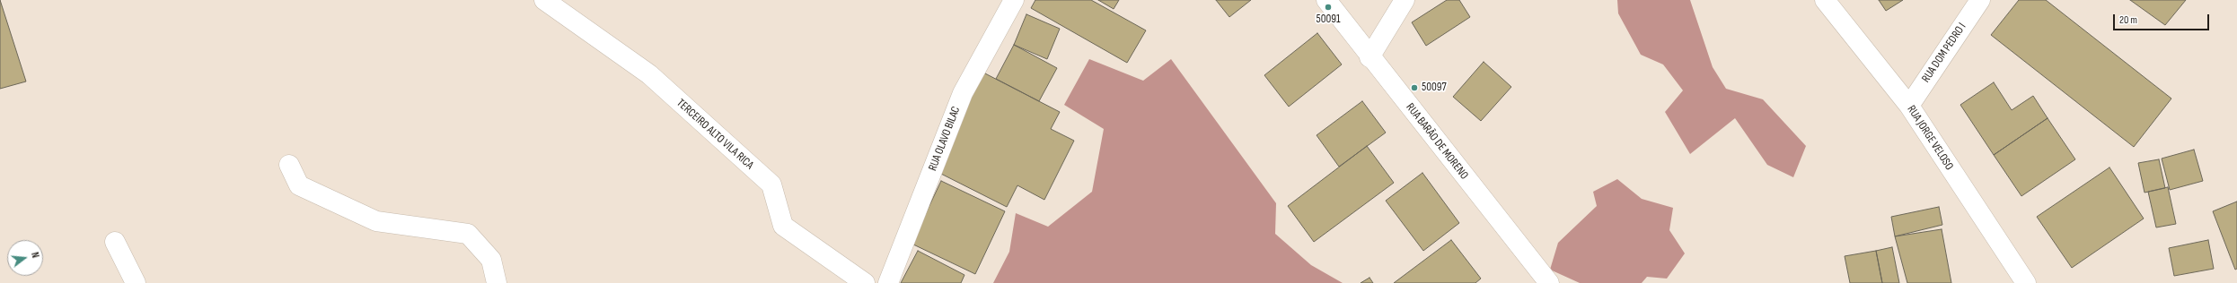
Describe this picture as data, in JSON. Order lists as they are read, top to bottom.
{
  "streets": {
    "street": [
      "RUA DOM PEDRO I",
      "TERCEIRO ALTO VILA RICA",
      "RUA JORGE VELOSO",
      "RUA OLAVO BILAC",
      "RUA BARÃO DE MORENO"
    ]
  },
  "crossings": [
    ["RUA DOM PEDRO I", "RUA JORGE VELOSO"]
  ],
  "places": ["50091", "50097"],
  "scale_bar": "20 m",
  "north": "right"
}
